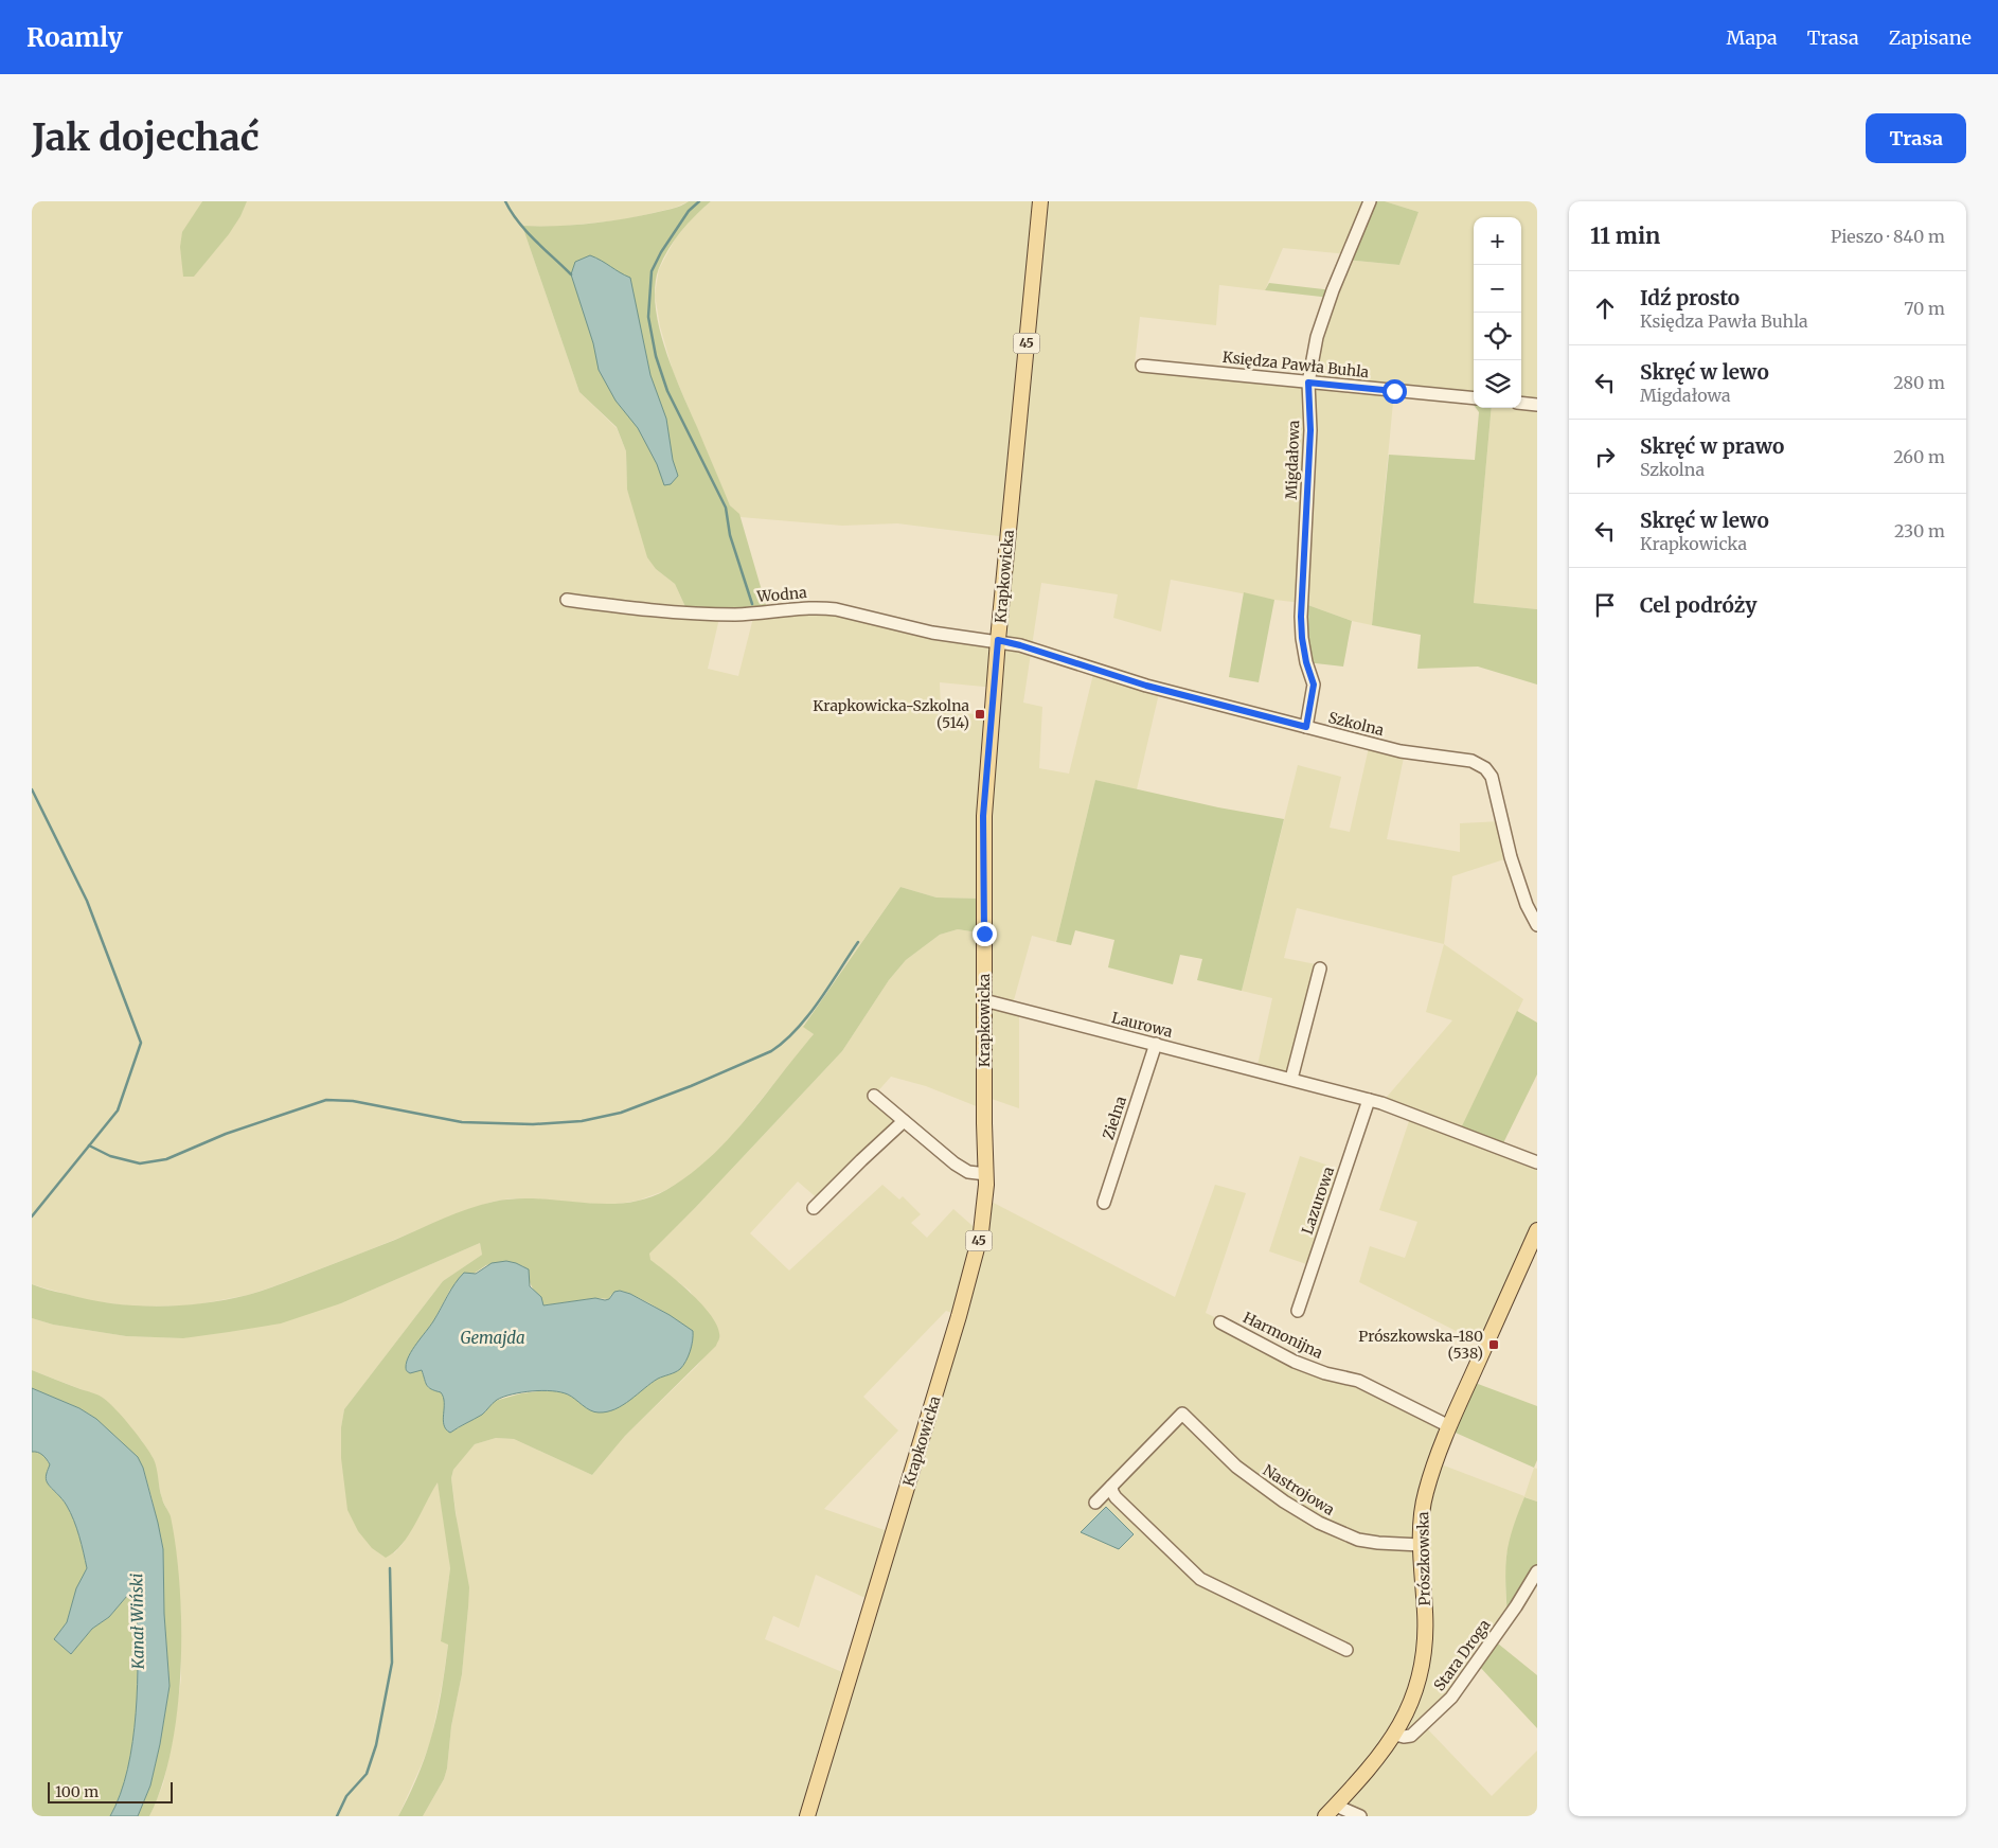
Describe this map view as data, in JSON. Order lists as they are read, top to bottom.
{
  "streets": {
    "main road": ["45", "Krapkowicka", "Prószkowska"],
    "street": [
      "Księdza Pawła Buhla",
      "Migdałowa",
      "Wodna",
      "Szkolna",
      "Laurowa",
      "Zielna",
      "Lazurowa",
      "Harmonijna",
      "Nastrojowa",
      "Stara Droga"
    ]
  },
  "crossings": [
    ["Księdza Pawła Buhla", "Migdałowa"],
    ["Migdałowa", "Szkolna"],
    ["Krapkowicka", "Wodna"],
    ["Krapkowicka", "Szkolna"],
    ["Krapkowicka", "Laurowa"],
    ["Wodna", "Szkolna"],
    ["Laurowa", "Zielna"],
    ["Laurowa", "Lazurowa"],
    ["Harmonijna", "Prószkowska"],
    ["Nastrojowa", "Prószkowska"],
    ["Prószkowska", "Stara Droga"]
  ],
  "water": ["Gemajda", "Kanał Wiński"],
  "places": {
    "transit": ["Krapkowicka-Szkolna (514)", "Prószkowska-180 (538)"]
  },
  "scale_bar": "100 m",
  "page": {
    "header": "Roamly",
    "nav": ["Mapa", "Trasa", "Zapisane"],
    "buttons": "Trasa",
    "title": "Jak dojechać",
    "heading": ["11 min", "Pieszo · 840 m"],
    "map_buttons": ["+", "−"],
    "list": [
      ["Idź prosto", "Księdza Pawła Buhla", "70 m"],
      ["Skręć w lewo", "Migdałowa", "280 m"],
      ["Skręć w prawo", "Szkolna", "260 m"],
      ["Skręć w lewo", "Krapkowicka", "230 m"],
      "Cel podróży"
    ],
    "scale": "100 m"
  }
}
